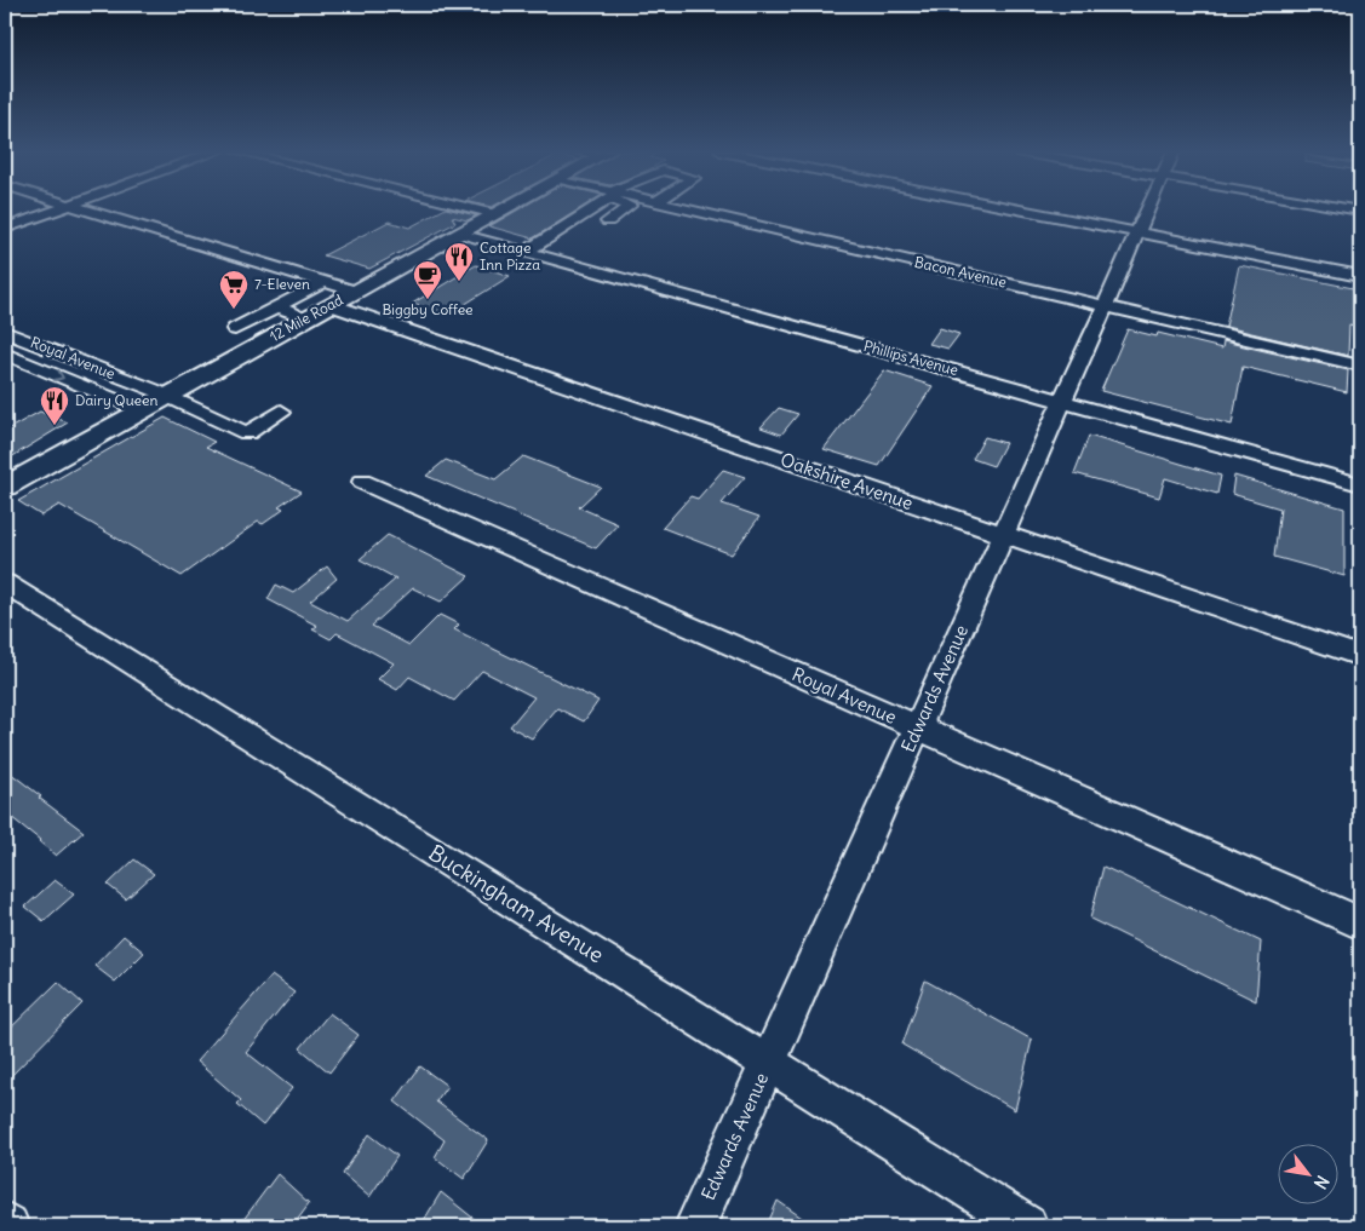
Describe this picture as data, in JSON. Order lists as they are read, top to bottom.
{
  "streets": {
    "main road": ["12 Mile Road"],
    "street": [
      "Bacon Avenue",
      "Royal Avenue",
      "Phillips Avenue",
      "Oakshire Avenue",
      "Edwards Avenue",
      "Buckingham Avenue"
    ]
  },
  "crossings": [
    ["Bacon Avenue", "Edwards Avenue"],
    ["12 Mile Road", "Royal Avenue"],
    ["12 Mile Road", "Phillips Avenue"],
    ["12 Mile Road", "Oakshire Avenue"],
    ["Royal Avenue", "Edwards Avenue"],
    ["Phillips Avenue", "Edwards Avenue"],
    ["Oakshire Avenue", "Edwards Avenue"],
    ["Edwards Avenue", "Buckingham Avenue"]
  ],
  "places": {
    "restaurant": ["Cottage Inn Pizza", "Dairy Queen"],
    "cafe": ["Biggby Coffee"],
    "supermarket": ["7-Eleven"]
  },
  "north": "bottom right"
}
